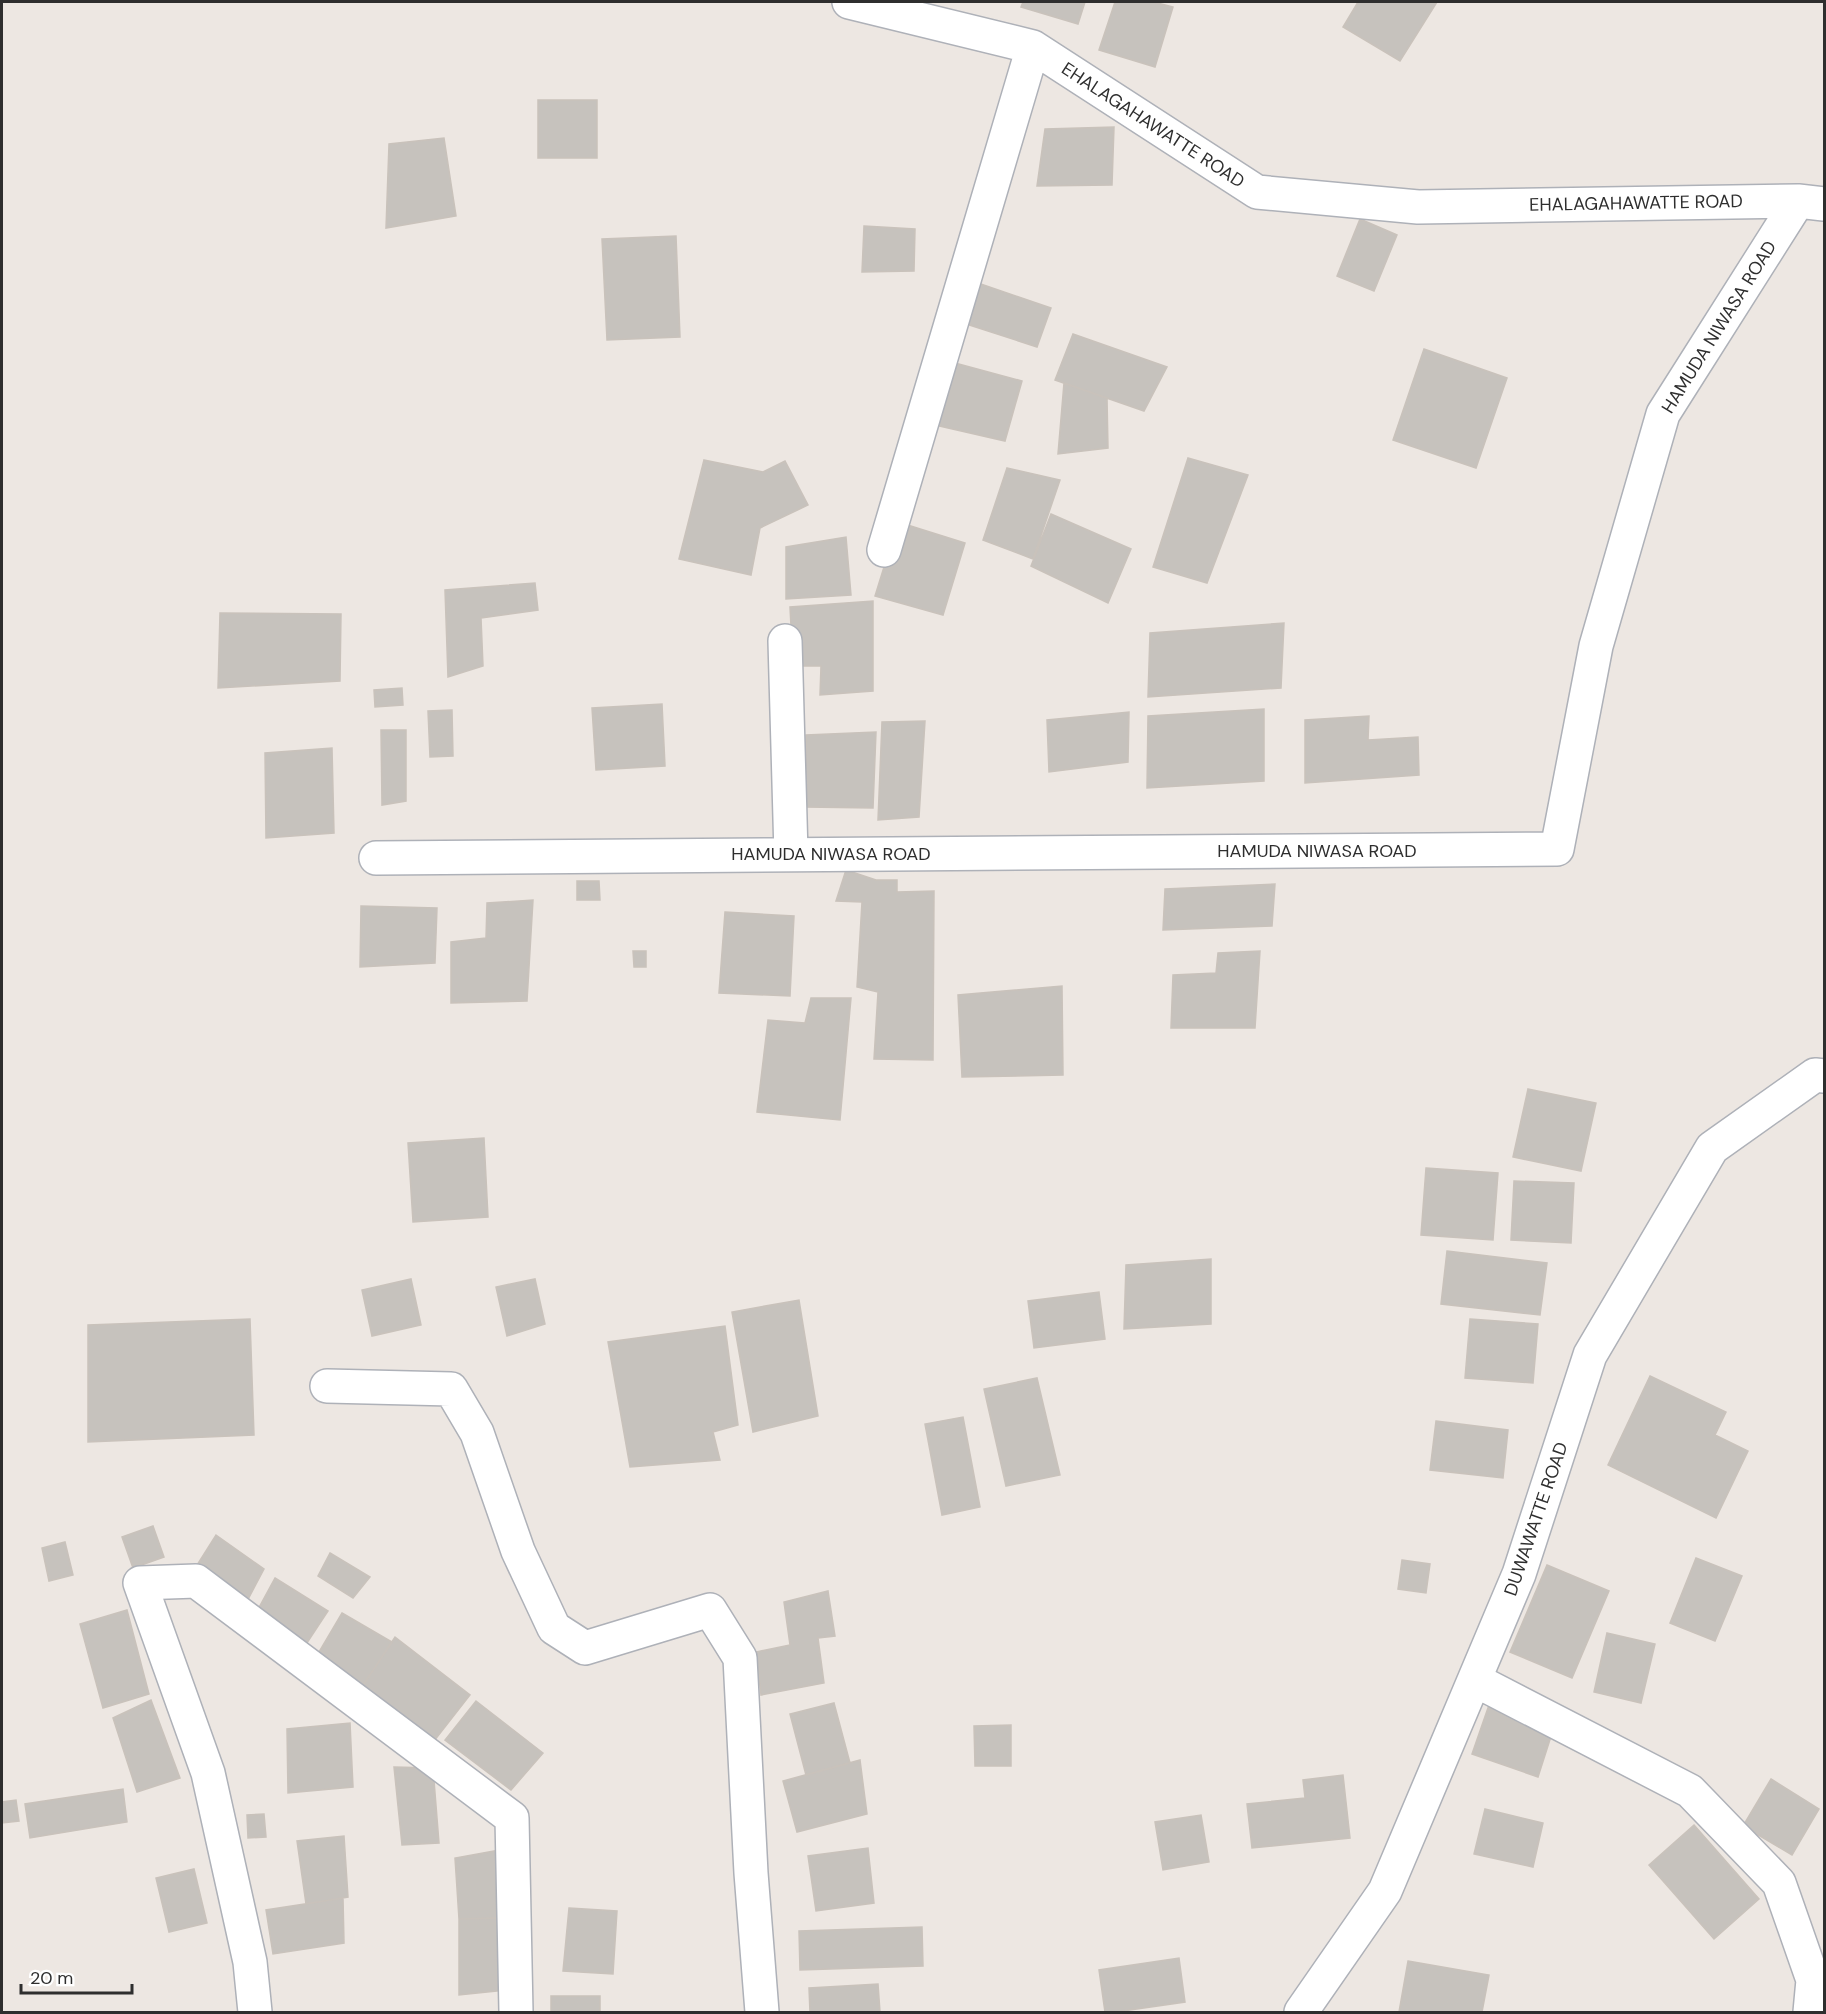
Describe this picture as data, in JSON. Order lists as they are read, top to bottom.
{
  "streets": {
    "street": ["EHALAGAHAWATTE ROAD", "HAMUDA NIWASA ROAD", "DUWAWATTE ROAD"]
  },
  "crossings": [
    ["EHALAGAHAWATTE ROAD", "HAMUDA NIWASA ROAD"]
  ],
  "scale_bar": "20 m"
}
